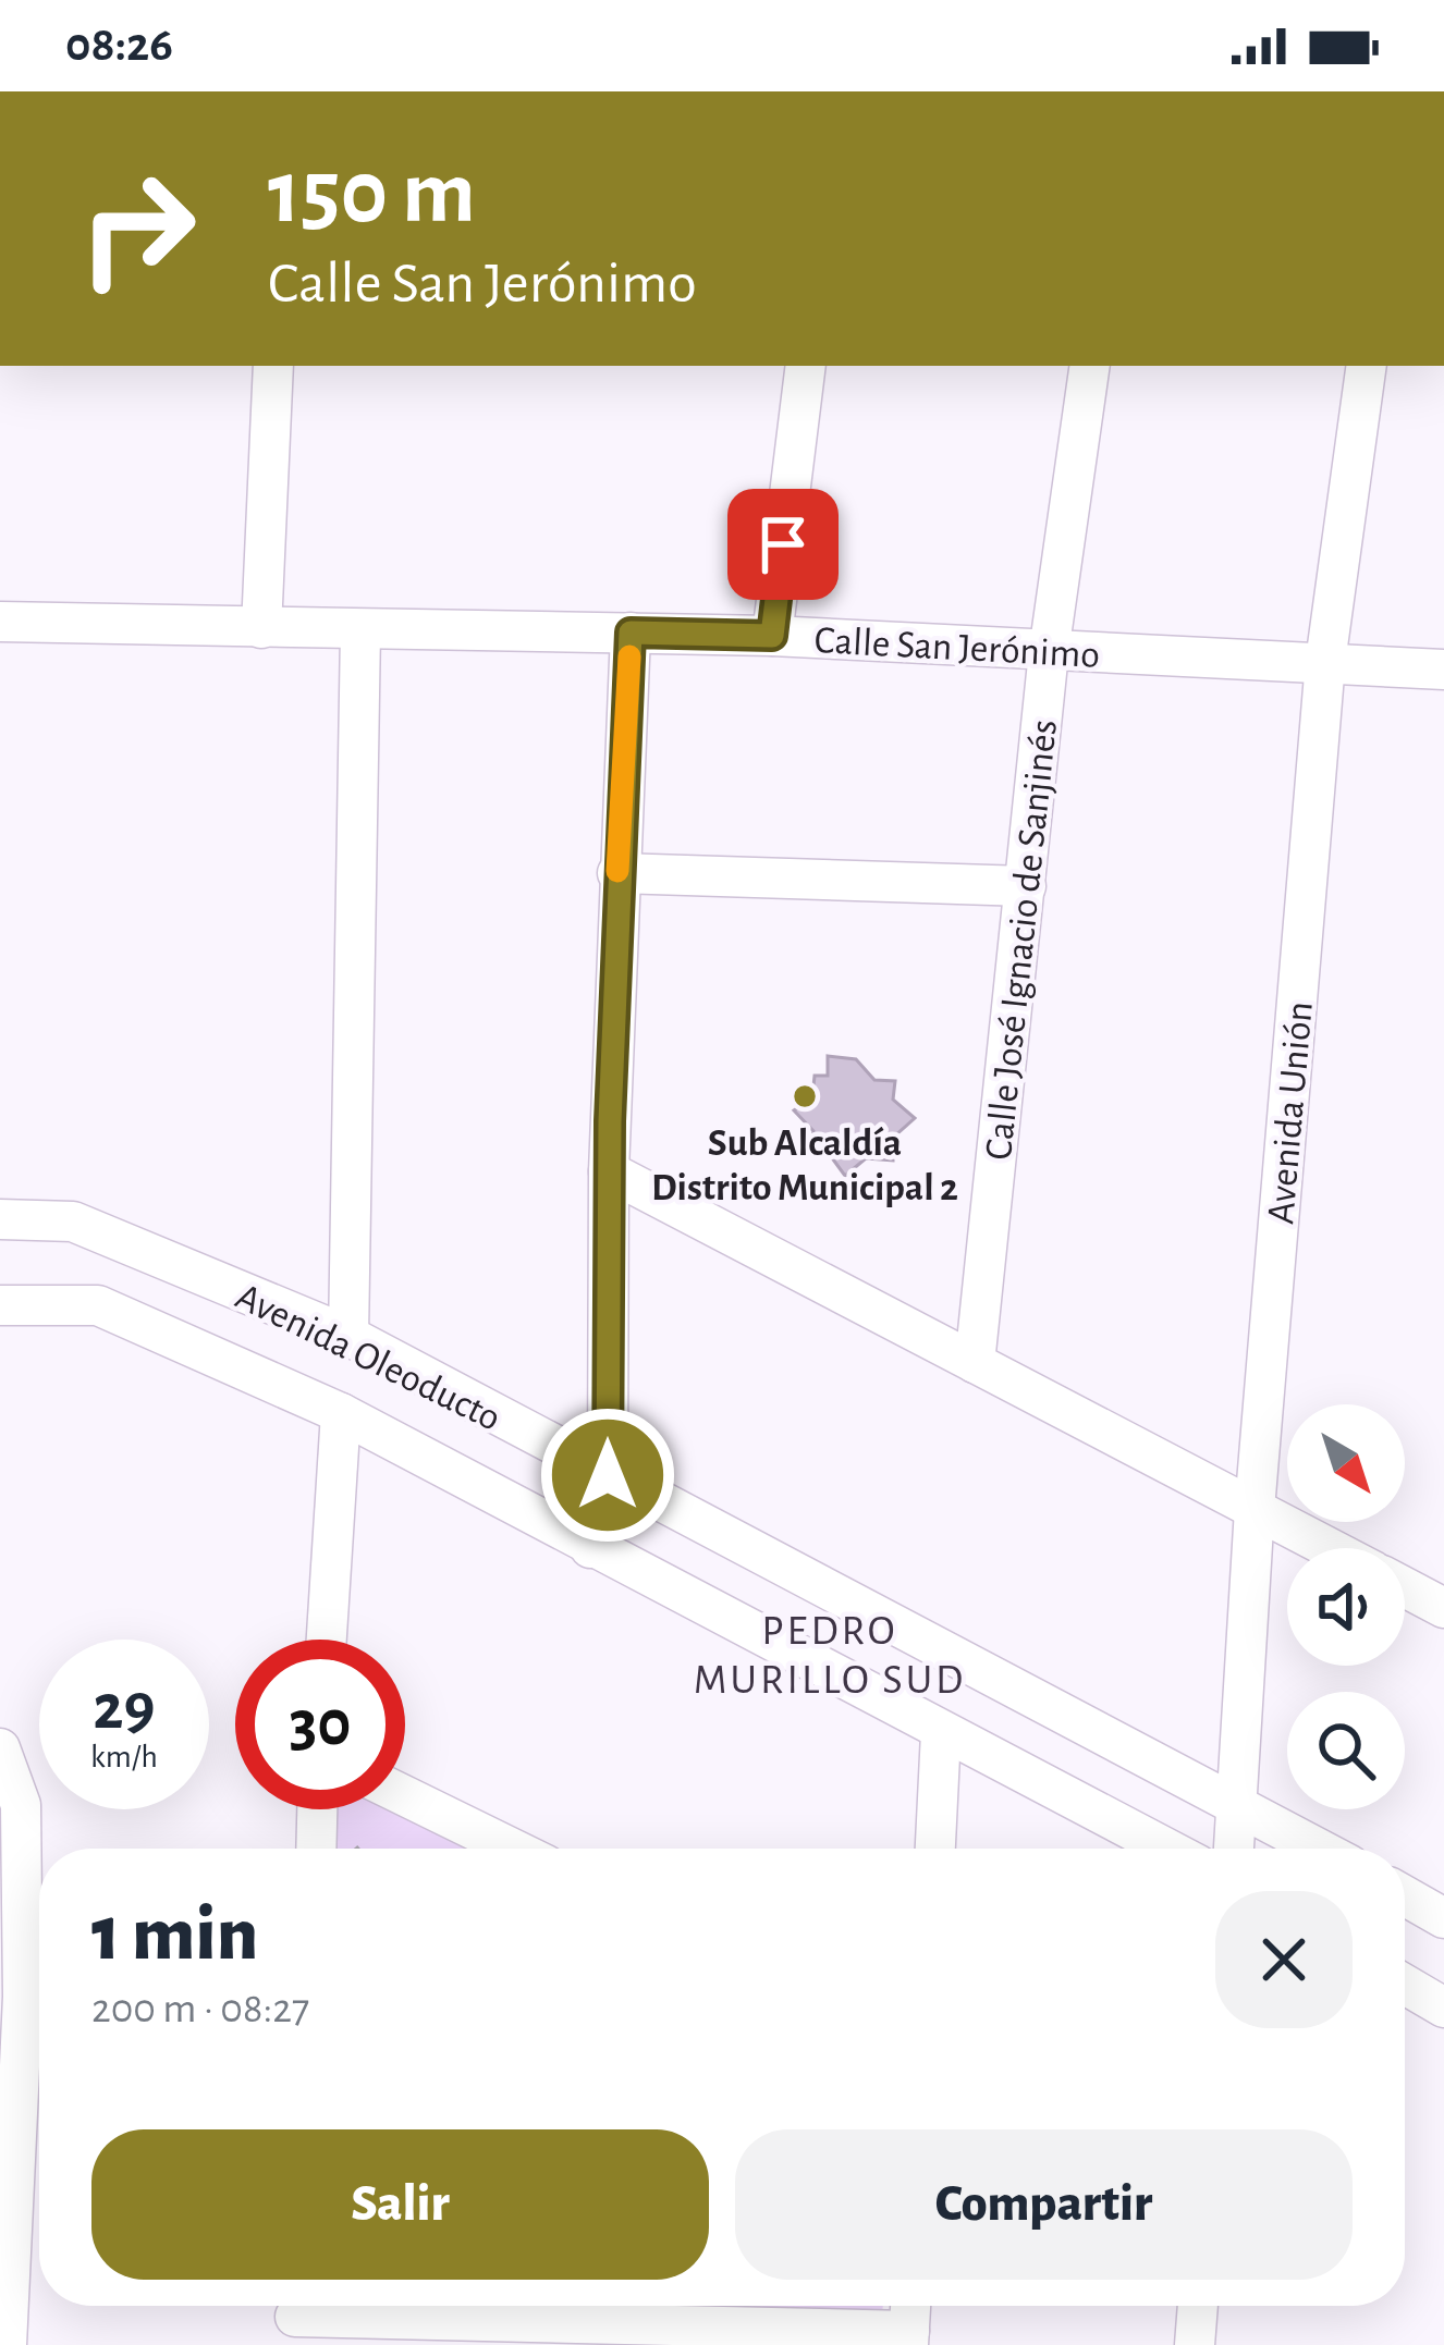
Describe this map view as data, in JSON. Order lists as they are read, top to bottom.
{
  "streets": {
    "street": [
      "Calle San Jerónimo",
      "Calle José Ignacio de Sanjinés",
      "Avenida Unión",
      "Avenida Oleoducto"
    ]
  },
  "crossings": [
    ["Calle San Jerónimo", "Calle José Ignacio de Sanjinés"],
    ["Calle San Jerónimo", "Avenida Unión"],
    ["Avenida Unión", "Avenida Oleoducto"]
  ],
  "districts": ["PEDRO MURILLO SUD"],
  "places": ["Sub Alcaldía Distrito Municipal 2"],
  "north": "bottom right",
  "page": {
    "status": "08:26",
    "turn": ["150 m", "Calle San Jerónimo"],
    "speed": "29 km/h",
    "limit": "30",
    "heading": ["1 min", "200 m · 08:27"],
    "buttons": ["Salir", "Compartir"]
  }
}
